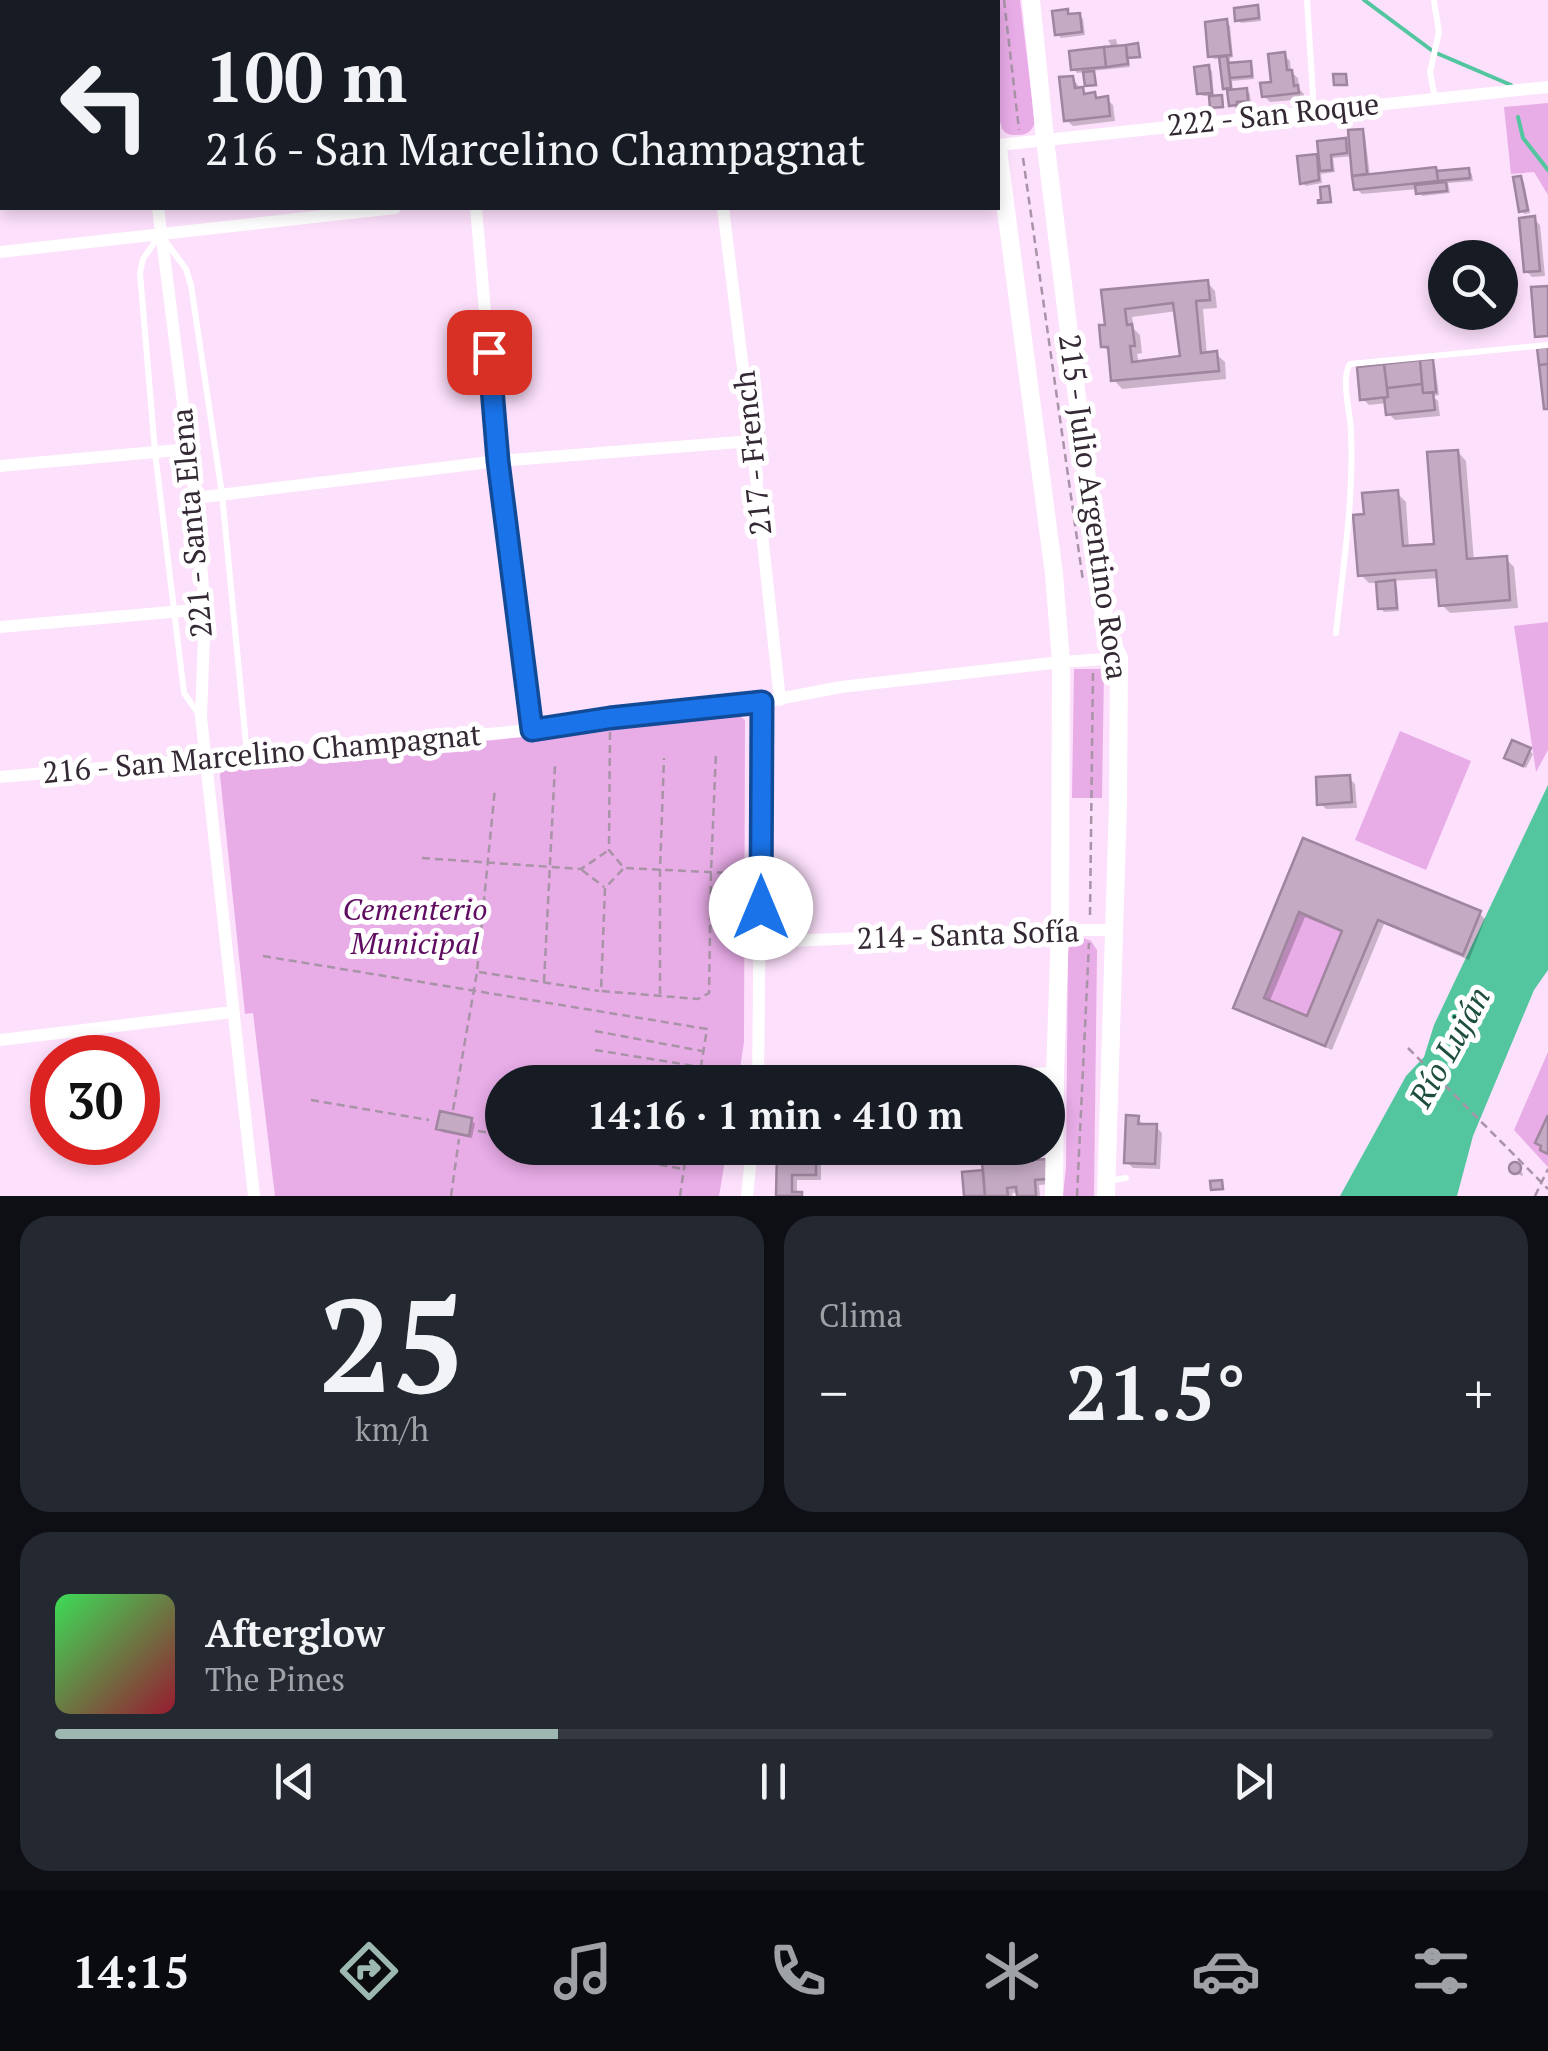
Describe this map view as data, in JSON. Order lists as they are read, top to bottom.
{
  "streets": {
    "street": [
      "222 - San Roque",
      "217 - French",
      "215 - Julio Argentino Roca",
      "221 - Santa Elena",
      "216 - San Marcelino Champagnat",
      "214 - Santa Sofía"
    ]
  },
  "crossings": [
    ["222 - San Roque", "215 - Julio Argentino Roca"],
    ["217 - French", "216 - San Marcelino Champagnat"],
    ["215 - Julio Argentino Roca", "216 - San Marcelino Champagnat"],
    ["215 - Julio Argentino Roca", "214 - Santa Sofía"],
    ["221 - Santa Elena", "216 - San Marcelino Champagnat"]
  ],
  "water": ["Río Luján"],
  "parks": ["Cementerio Municipal"],
  "page": {
    "turn": ["100 m", "216 - San Marcelino Champagnat"],
    "limit": "30",
    "trip": "14:16 · 1 min · 410 m",
    "tile": [
      ["25", "km/h"],
      "Clima"
    ],
    "heat": ["−", "21.5°", "+"],
    "song": ["Afterglow", "The Pines"],
    "tabs": "14:15"
  }
}
